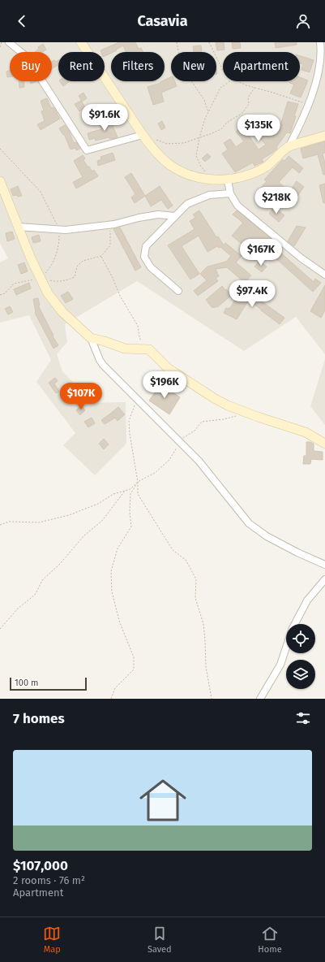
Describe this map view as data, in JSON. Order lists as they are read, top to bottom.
{
  "scale_bar": "100 m",
  "page": {
    "header": "Casavia",
    "chip": [
      "Buy",
      "Rent",
      "Filters",
      "New",
      "Apartment"
    ],
    "price": [
      "$91.6K",
      "$135K",
      "$218K",
      "$167K",
      "$97.4K",
      "$196K",
      "$107K"
    ],
    "scale": "100 m",
    "heading": "7 homes",
    "list": [
      {
        "name": "$107,000",
        "note": "2 rooms · 76 m² · Apartment"
      }
    ],
    "tabs": ["Map", "Saved", "Home"]
  }
}
